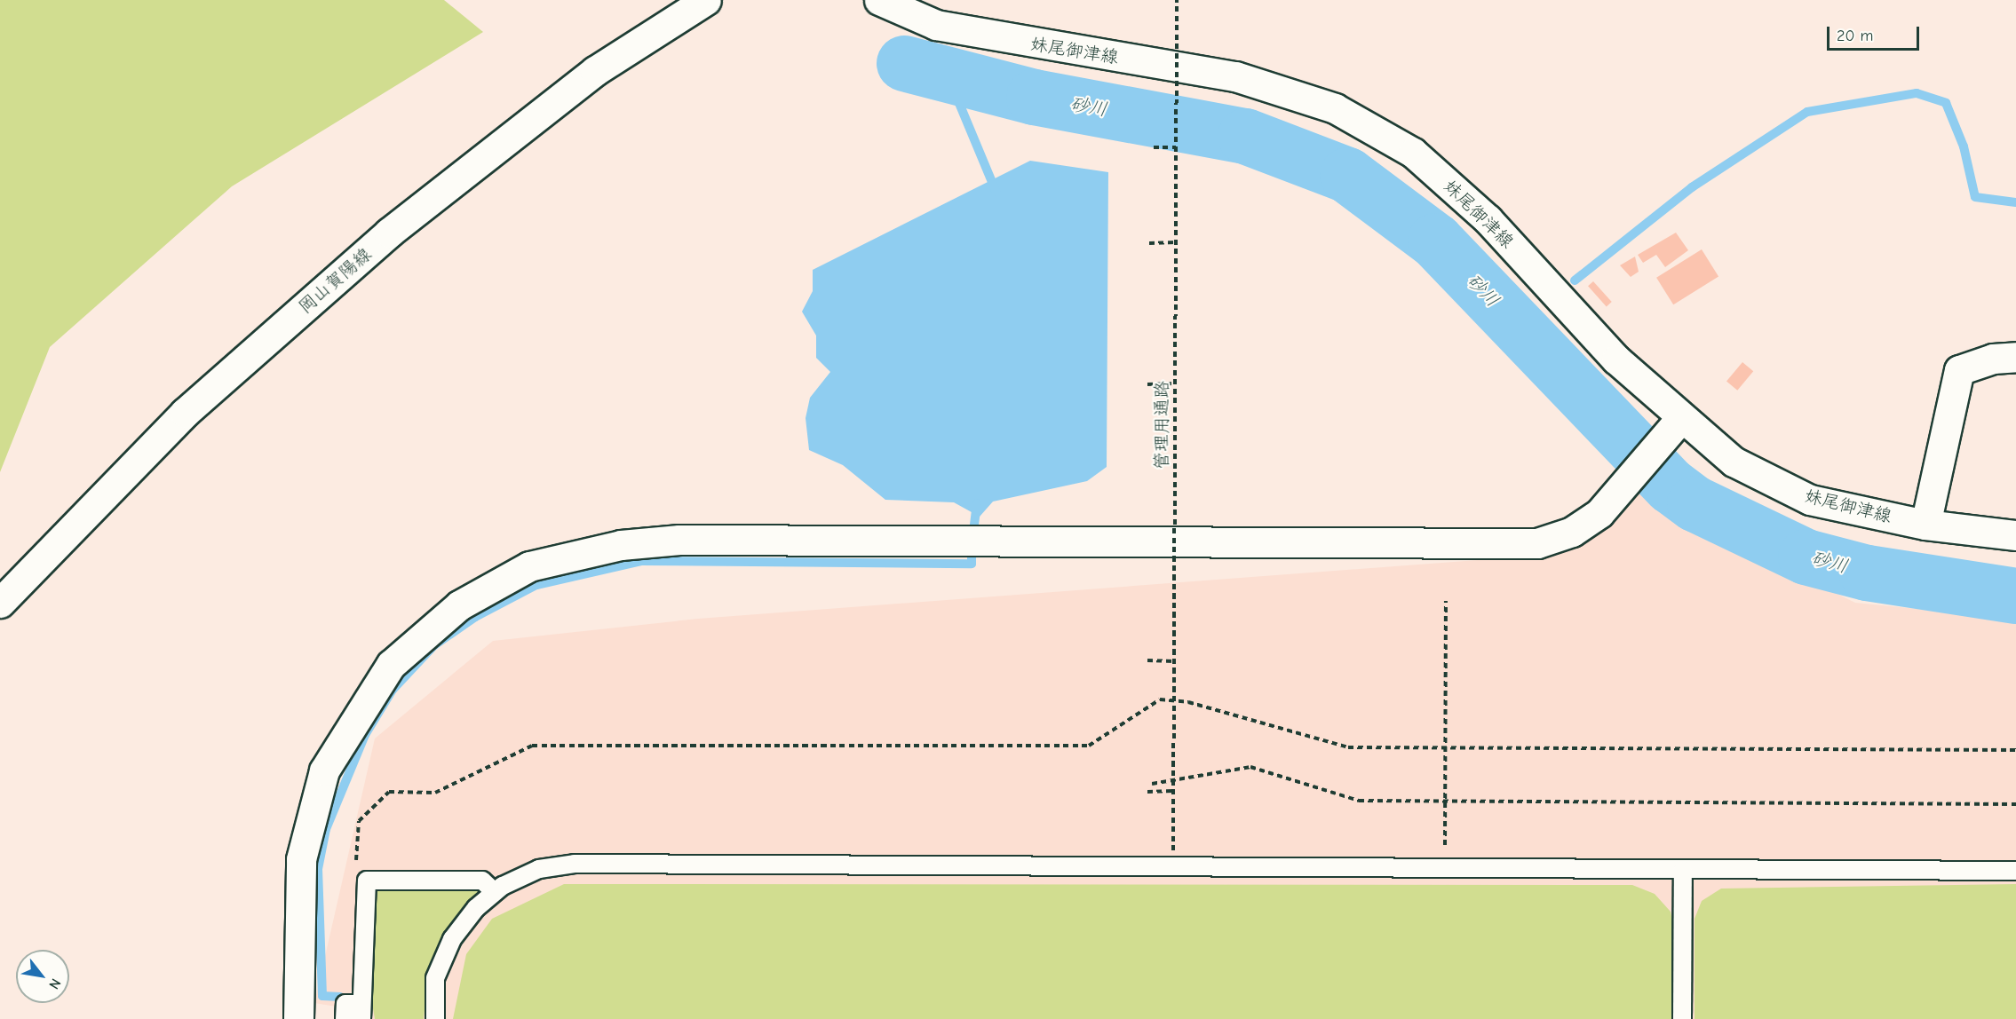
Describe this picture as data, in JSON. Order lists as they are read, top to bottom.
{
  "streets": {
    "main road": ["妹尾御津線", "岡山賀陽線"],
    "path": ["管理用通路"]
  },
  "water": ["砂川"],
  "scale_bar": "20 m",
  "north": "bottom right"
}
